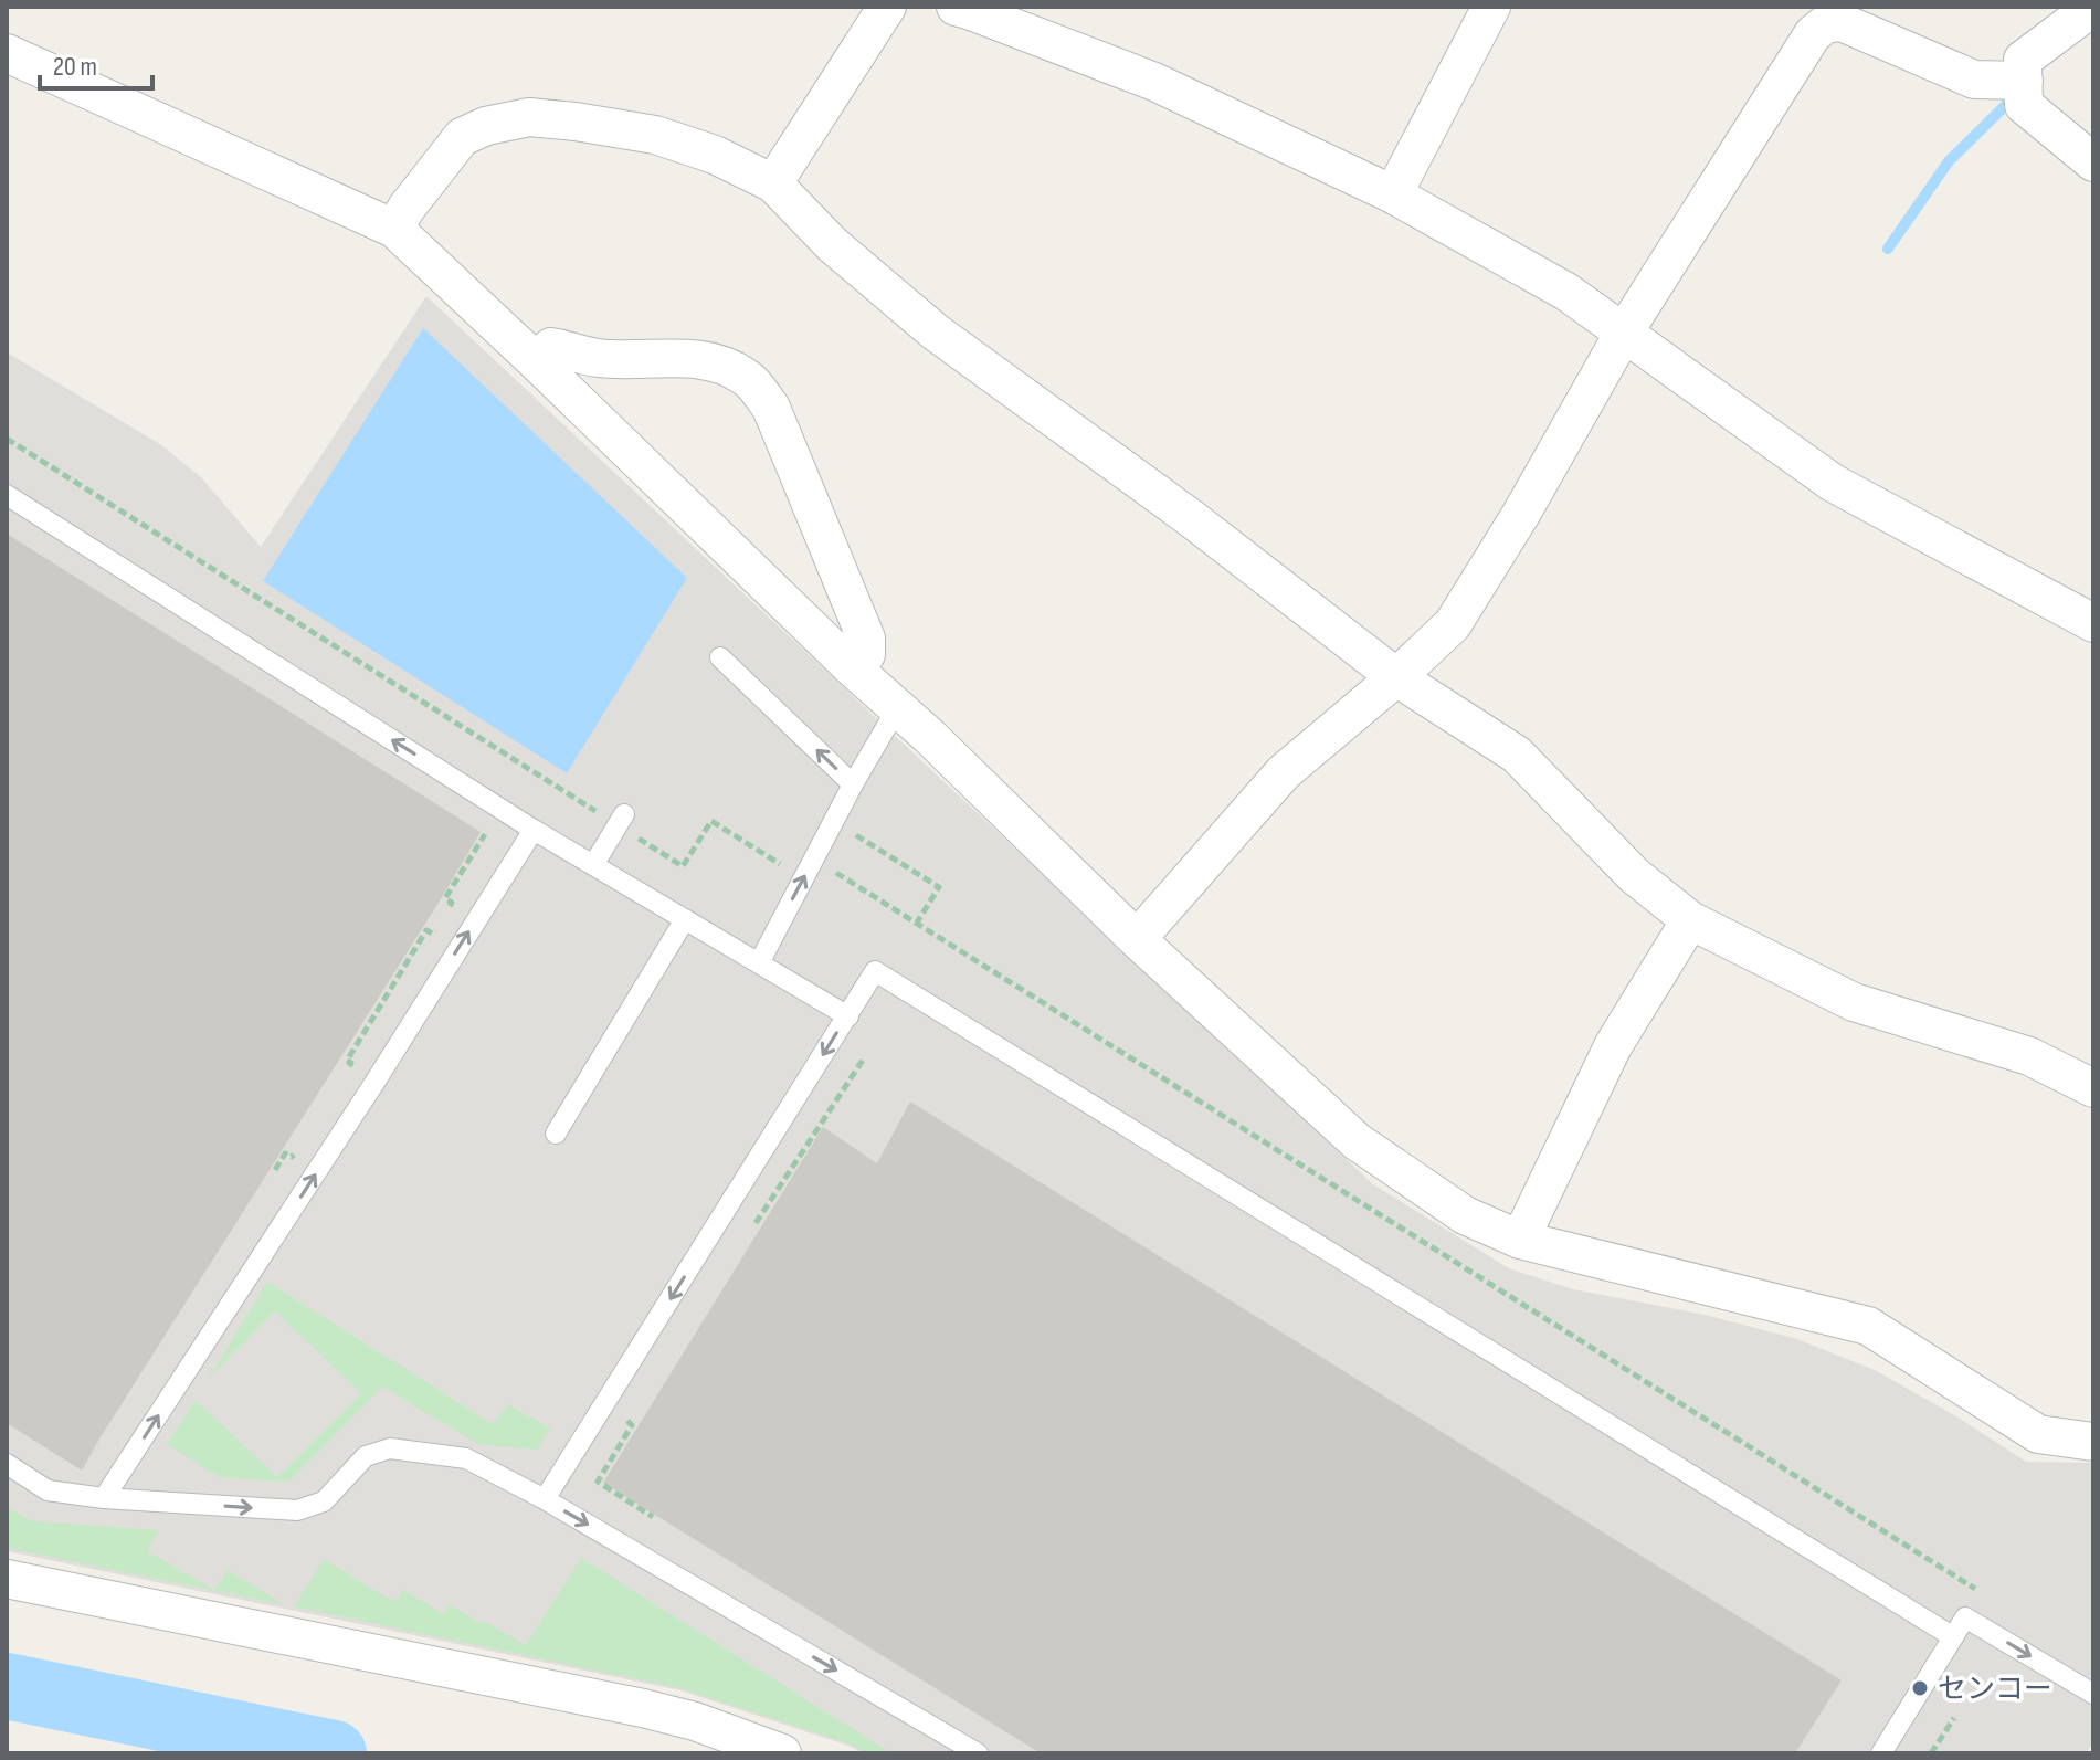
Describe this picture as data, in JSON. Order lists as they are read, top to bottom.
{
  "places": ["センコー"],
  "scale_bar": "20 m"
}
